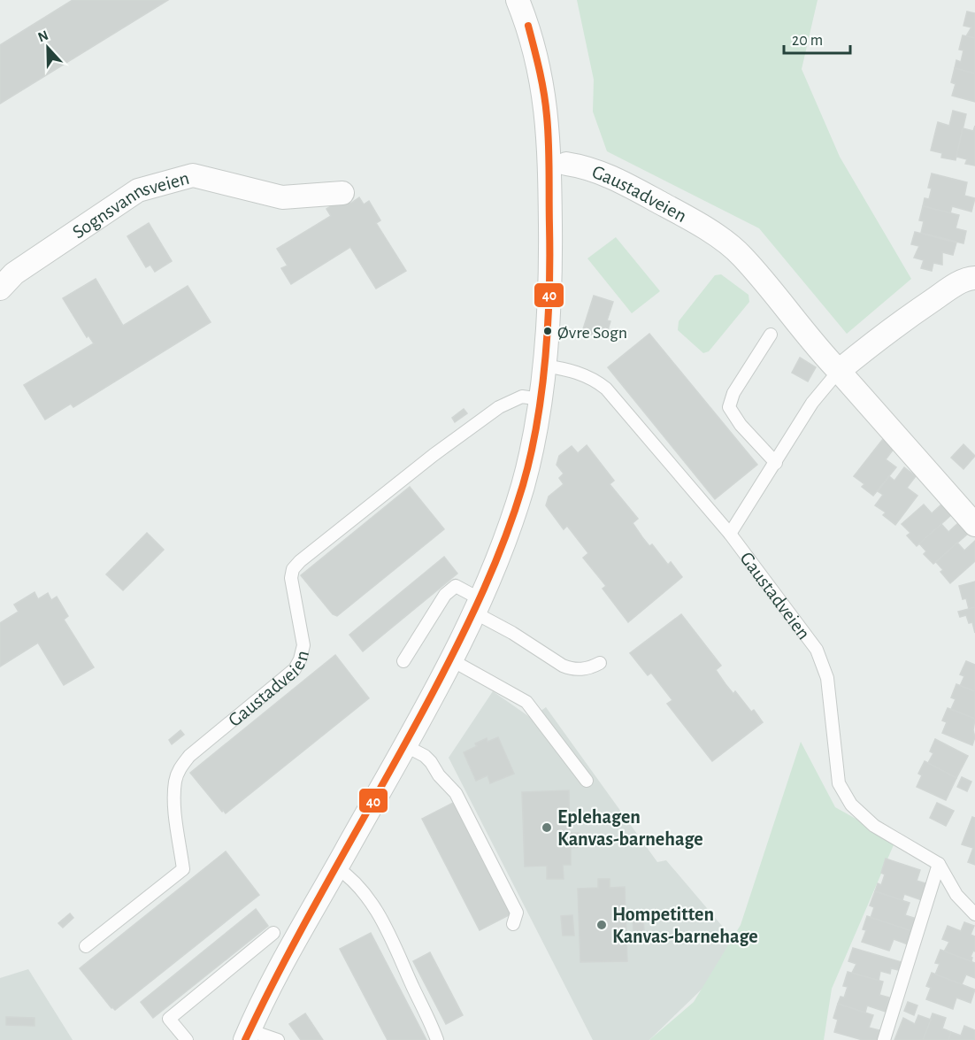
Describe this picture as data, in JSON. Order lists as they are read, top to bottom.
{
  "streets": {
    "street": ["Gaustadveien", "Sognsvannsveien"]
  },
  "places": ["Øvre Sogn", "Eplehagen Kanvas-barnehage", "Hompetitten Kanvas-barnehage"],
  "lines": ["transit line 40"],
  "scale_bar": "20 m",
  "north": "top"
}
